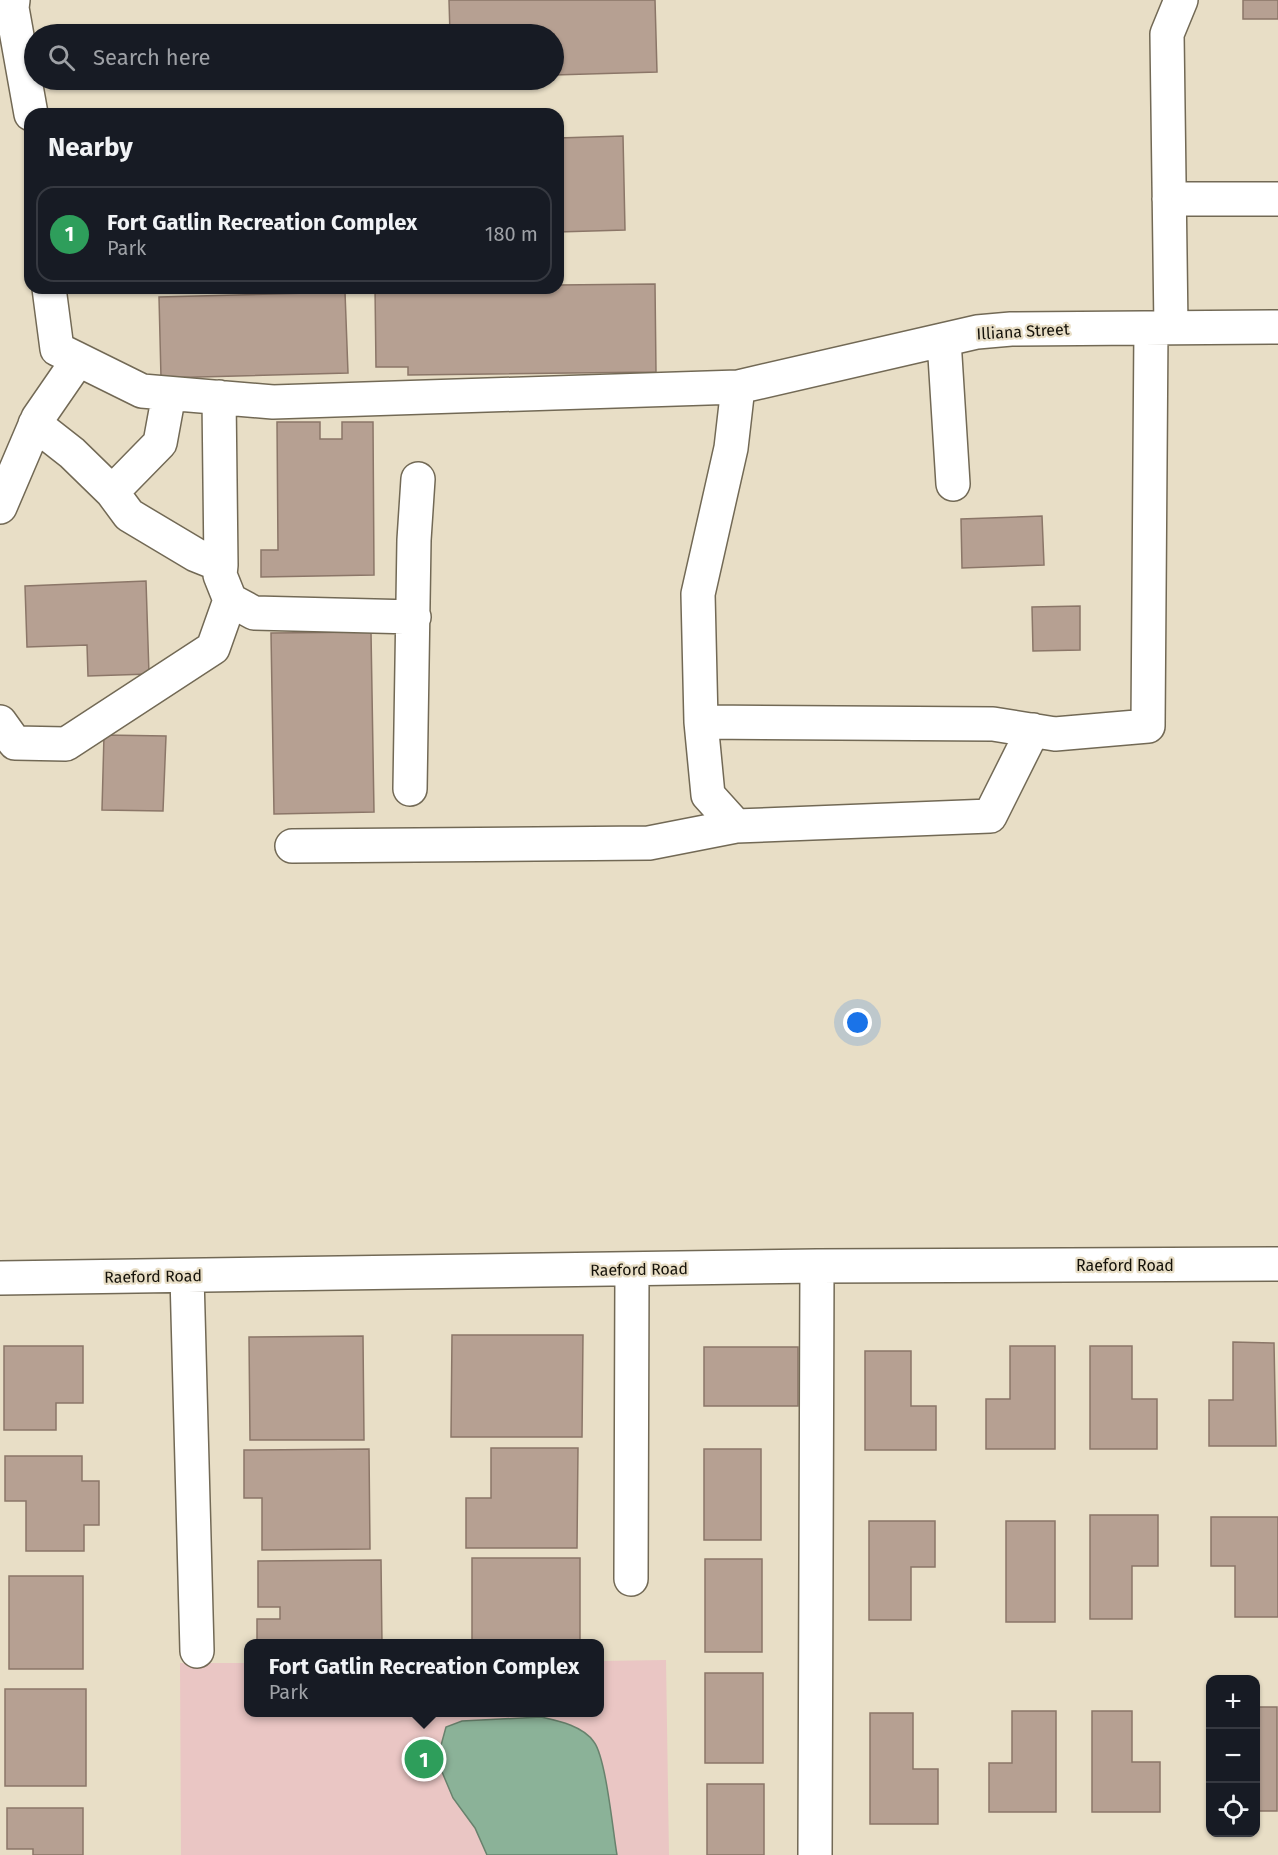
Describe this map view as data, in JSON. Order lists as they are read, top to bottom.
{
  "streets": {
    "street": ["Illiana Street", "Raeford Road"]
  },
  "page": {
    "search": "Search here",
    "heading": "Nearby",
    "list": [
      {
        "mark": "1",
        "name": "Fort Gatlin Recreation Complex",
        "note": "Park",
        "value": "180 m"
      }
    ],
    "popup": ["Fort Gatlin Recreation Complex", "Park"],
    "map_buttons": ["+", "−"],
    "pins": "1"
  }
}
